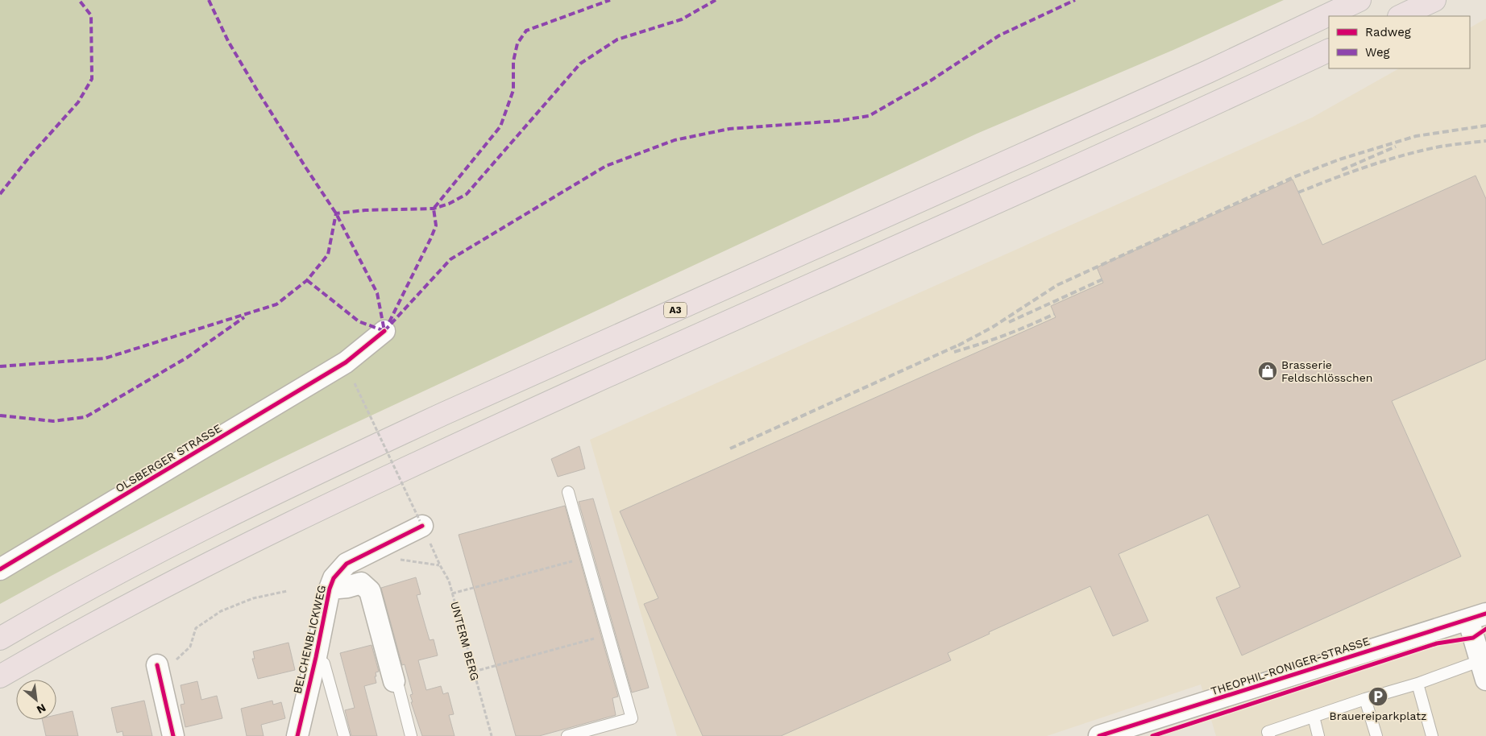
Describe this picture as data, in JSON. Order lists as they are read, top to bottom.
{
  "streets": {
    "highway": ["A3"],
    "street": ["OLSBERGER STRASSE", "BELCHENBLICKWEG", "THEOPHIL-RONIGER-STRASSE"],
    "path": ["UNTERM BERG"]
  },
  "places": {
    "shop": ["Brasserie Feldschlösschen"],
    "parking": ["Brauereiparkplatz"]
  },
  "legend": ["Radweg", "Weg"],
  "north": "bottom right"
}
